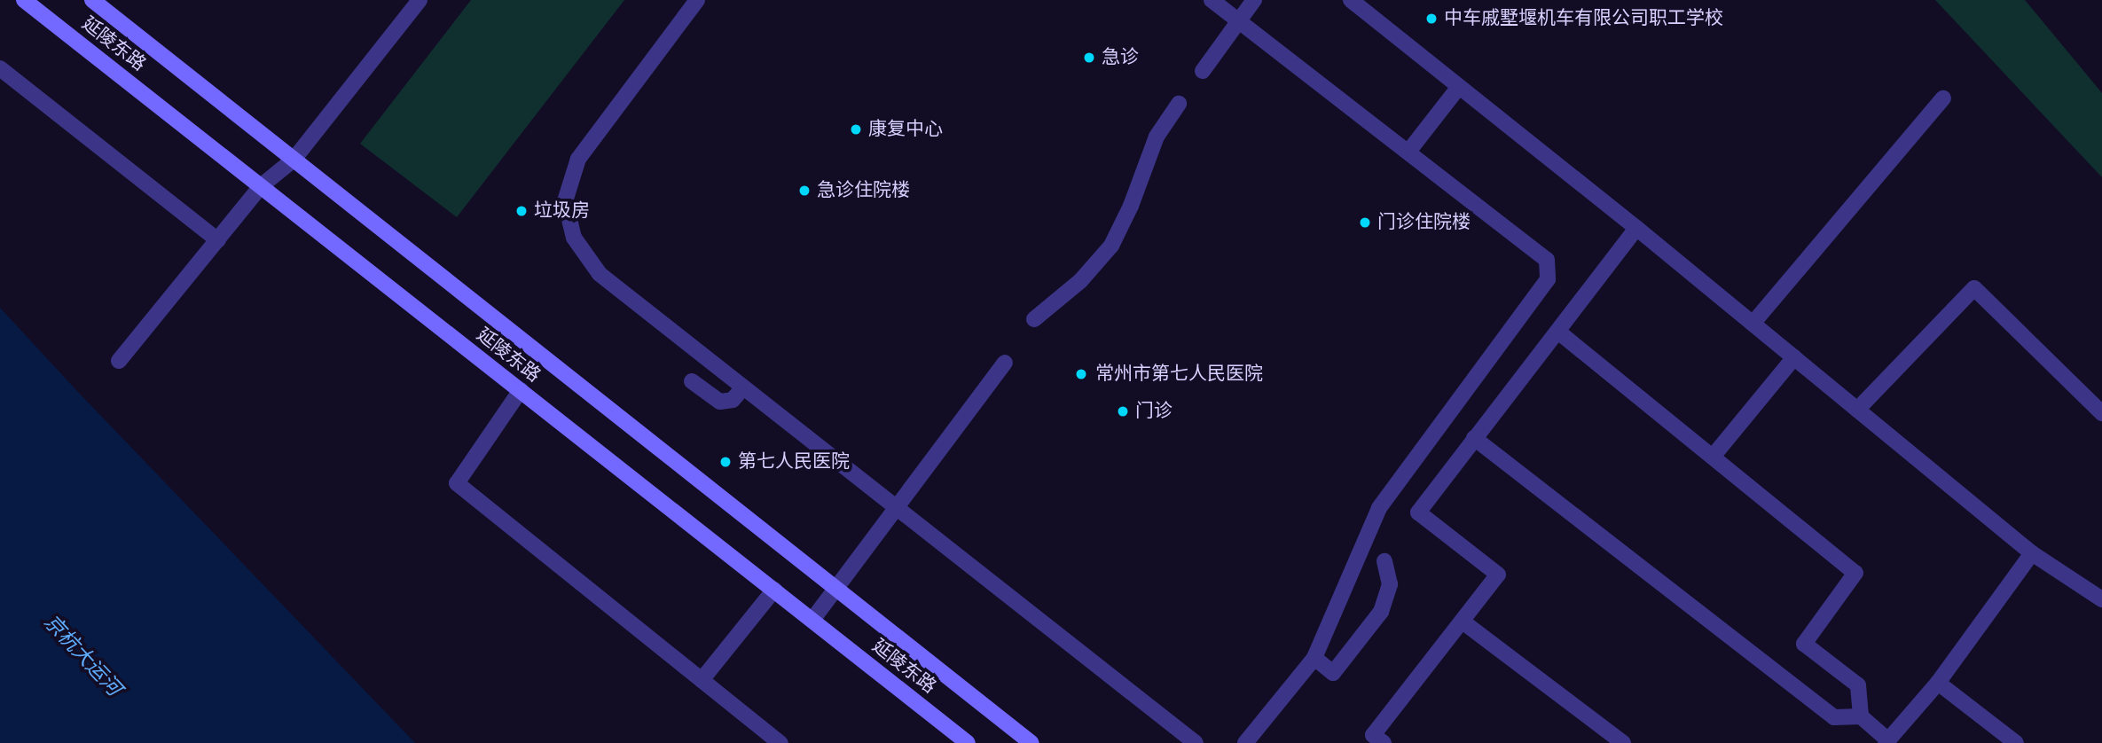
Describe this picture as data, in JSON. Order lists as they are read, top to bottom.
{
  "streets": {
    "main road": ["延陵东路"]
  },
  "water": ["京杭大运河"],
  "places": [
    "中车戚墅堰机车有限公司职工学校",
    "急诊",
    "康复中心",
    "急诊住院楼",
    "垃圾房",
    "门诊住院楼",
    "常州市第七人民医院",
    "门诊",
    "第七人民医院"
  ]
}
